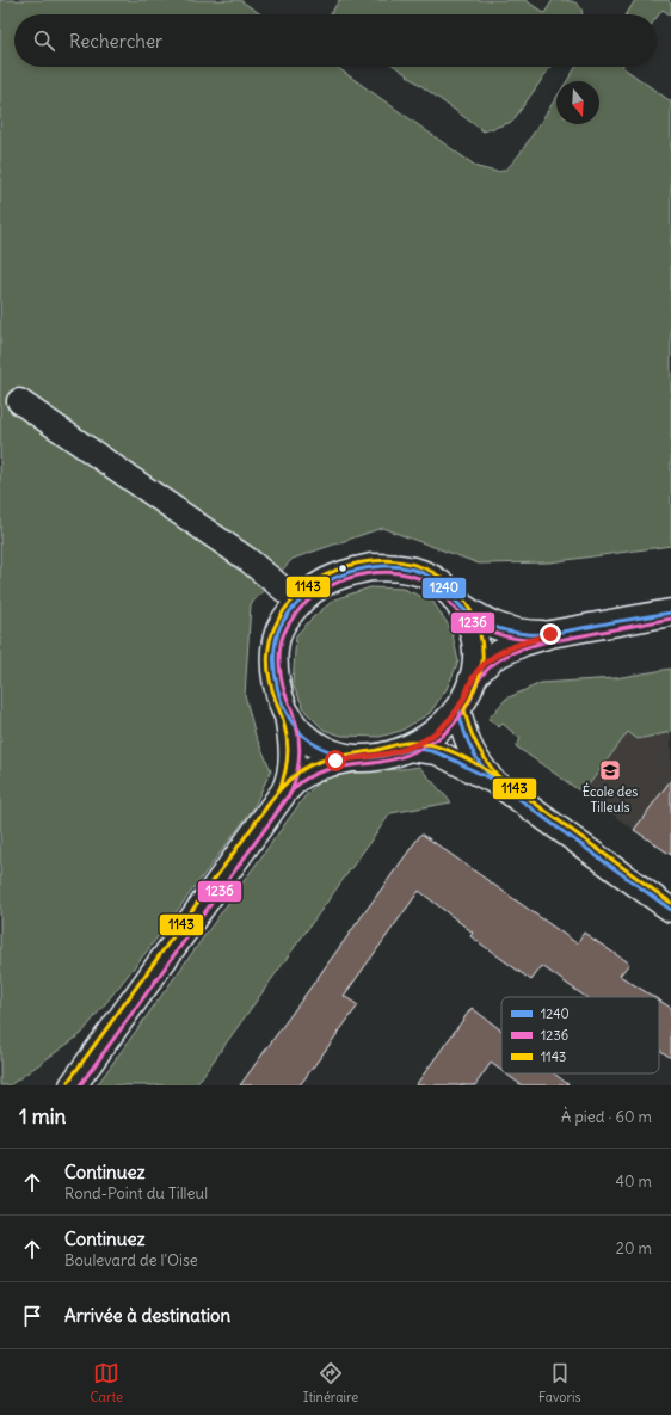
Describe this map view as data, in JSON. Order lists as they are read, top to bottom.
{
  "places": {
    "school or university": ["École des Tilleuls"]
  },
  "lines": ["transit line 1143", "transit line 1240", "transit line 1236"],
  "legend": ["1240", "1236", "1143"],
  "north": "bottom",
  "page": {
    "search": "Rechercher",
    "heading": ["1 min", "À pied · 60 m"],
    "list": [
      ["Continuez", "Rond-Point du Tilleul", "40 m"],
      ["Continuez", "Boulevard de l'Oise", "20 m"],
      "Arrivée à destination"
    ],
    "nav": ["Carte", "Itinéraire", "Favoris"]
  }
}
